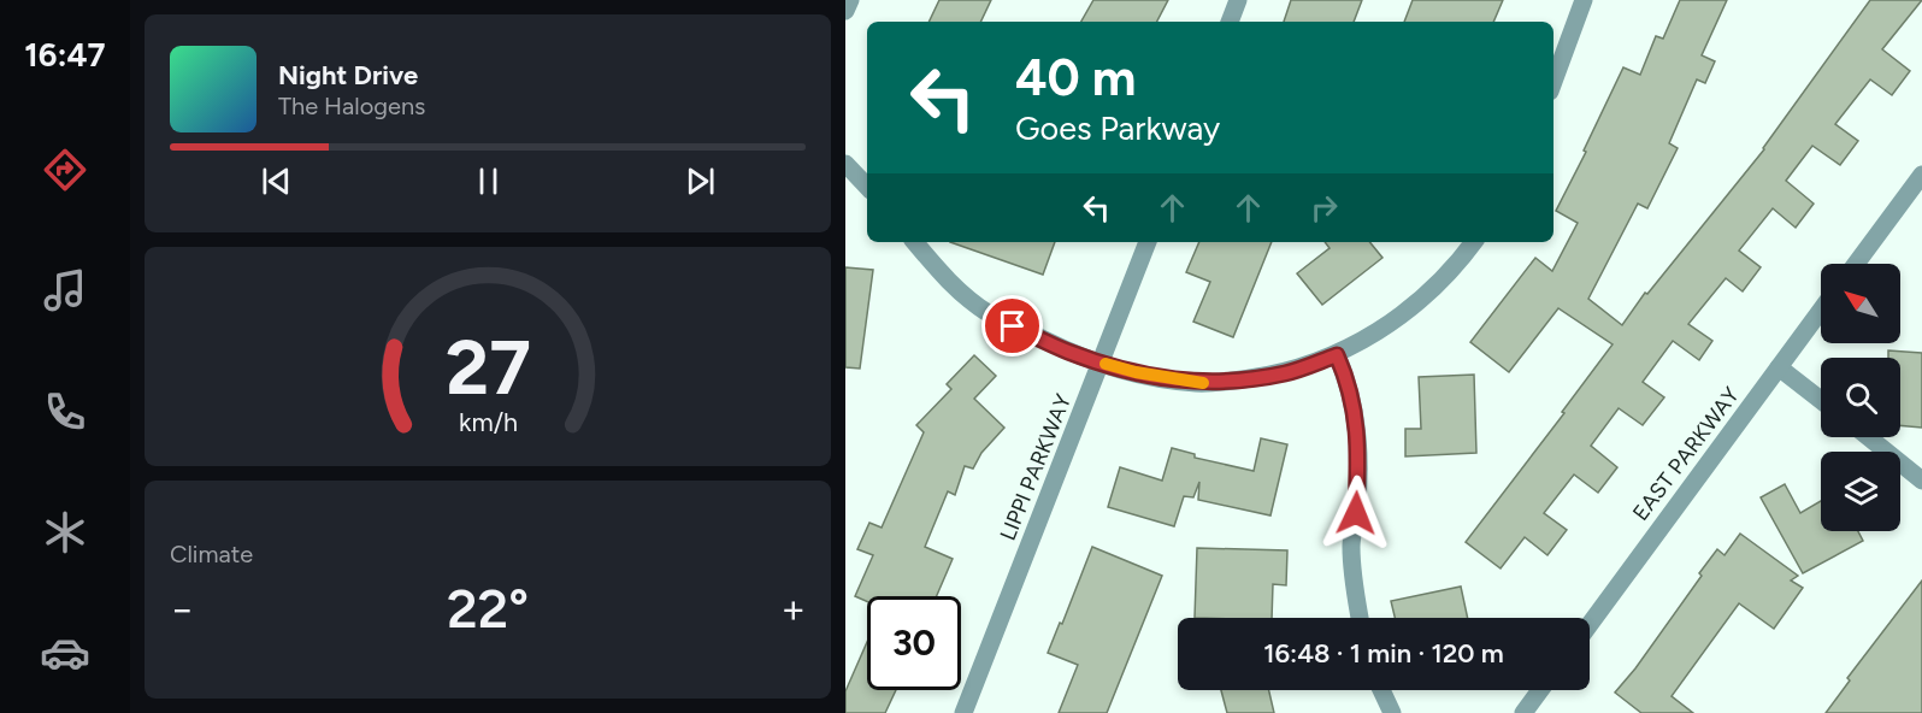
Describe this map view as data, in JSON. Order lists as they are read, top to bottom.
{
  "streets": {
    "street": ["EAST PARKWAY", "LIPPI PARKWAY"]
  },
  "north": "top left",
  "page": {
    "tabs": "16:47",
    "turn": ["40 m", "Goes Parkway"],
    "song": ["Night Drive", "The Halogens"],
    "tile": "Climate",
    "heat": ["−", "22°", "+"],
    "limit": "30",
    "trip": "16:48 · 1 min · 120 m",
    "gauge": ["27", "km/h"]
  }
}
